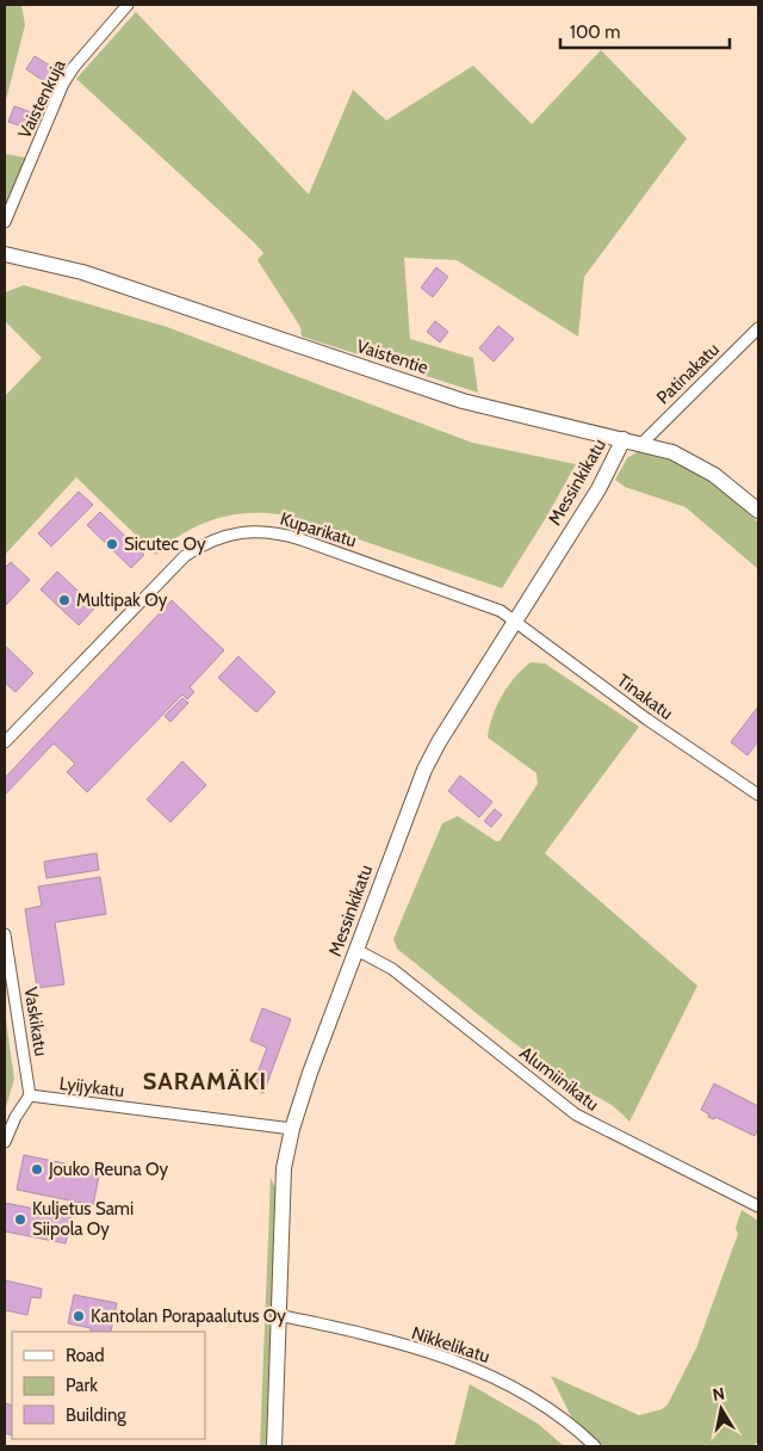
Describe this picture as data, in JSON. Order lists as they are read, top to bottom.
{
  "streets": {
    "street": [
      "Vaistenkuja",
      "Vaistentie",
      "Patinakatu",
      "Messinkikatu",
      "Kuparikatu",
      "Tinakatu",
      "Vaskikatu",
      "Alumiinikatu",
      "Lyijykatu",
      "Nikkelikatu"
    ]
  },
  "crossings": [
    ["Vaistentie", "Patinakatu"],
    ["Vaistentie", "Messinkikatu"],
    ["Messinkikatu", "Kuparikatu"],
    ["Messinkikatu", "Tinakatu"],
    ["Messinkikatu", "Alumiinikatu"],
    ["Messinkikatu", "Lyijykatu"],
    ["Messinkikatu", "Nikkelikatu"],
    ["Kuparikatu", "Tinakatu"],
    ["Vaskikatu", "Lyijykatu"]
  ],
  "districts": ["SARAMÄKI"],
  "places": [
    "Sicutec Oy",
    "Multipak Oy",
    "Jouko Reuna Oy",
    "Kuljetus Sami Siipola Oy",
    "Kantolan Porapaalutus Oy"
  ],
  "legend": ["Road", "Park", "Building"],
  "scale_bar": "100 m",
  "north": "top"
}
